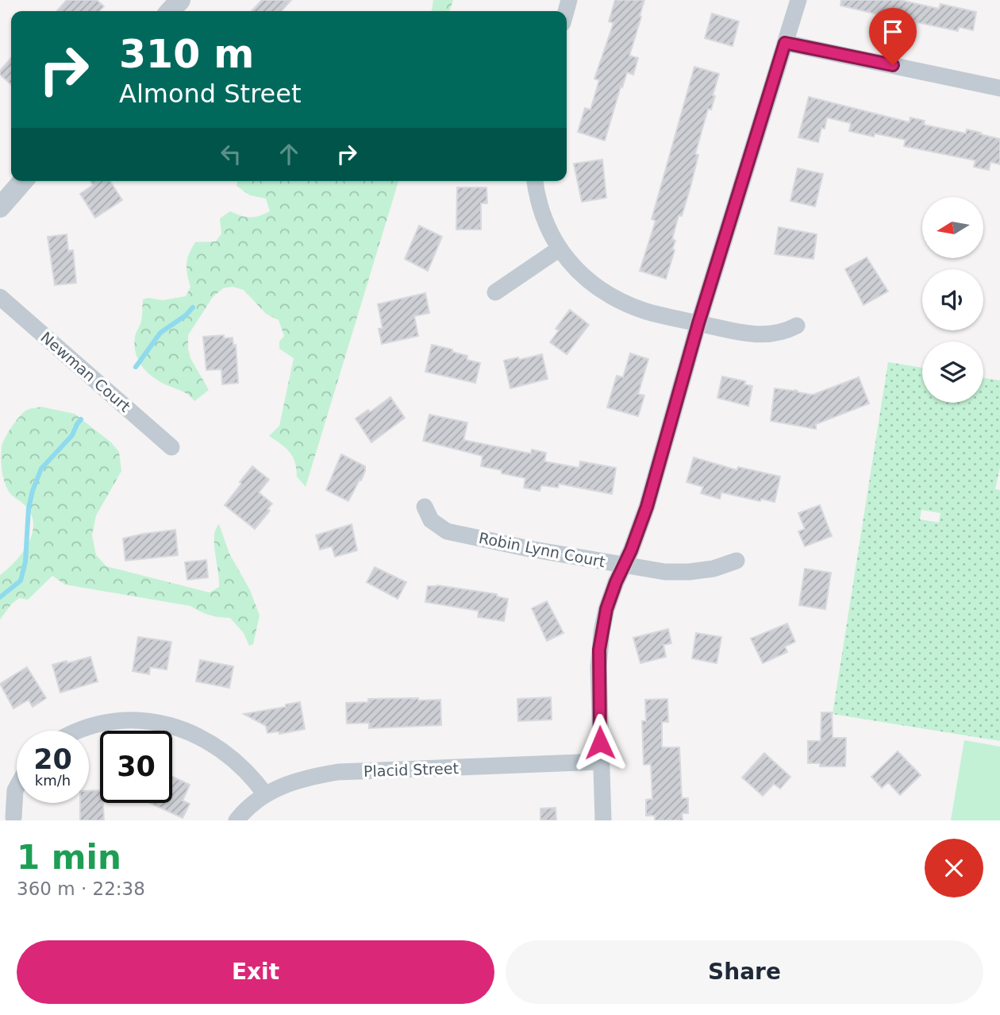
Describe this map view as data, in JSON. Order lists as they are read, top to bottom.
{
  "streets": {
    "street": ["Newman Court", "Robin Lynn Court", "Placid Street"]
  },
  "north": "left",
  "page": {
    "turn": ["310 m", "Almond Street"],
    "speed": "20 km/h",
    "limit": "30",
    "heading": ["1 min", "360 m · 22:38"],
    "buttons": ["Exit", "Share"]
  }
}
